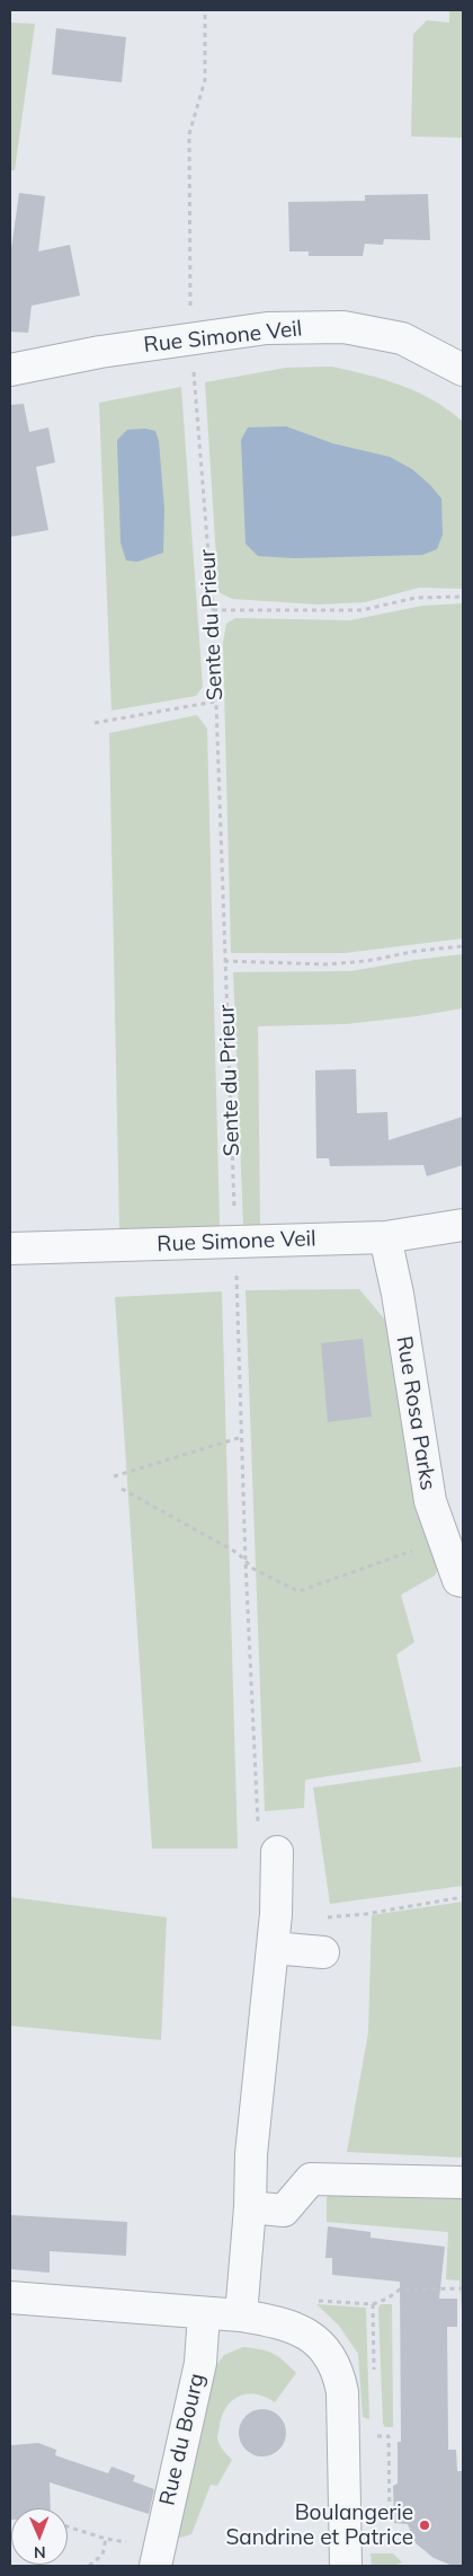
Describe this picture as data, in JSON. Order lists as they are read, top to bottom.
{
  "streets": {
    "street": ["Rue Simone Veil", "Rue Rosa Parks", "Rue du Bourg"],
    "path": ["Sente du Prieur"]
  },
  "crossings": [
    ["Rue Simone Veil", "Sente du Prieur"],
    ["Rue Simone Veil", "Rue Rosa Parks"]
  ],
  "places": ["Boulangerie Sandrine et Patrice"],
  "north": "bottom"
}
